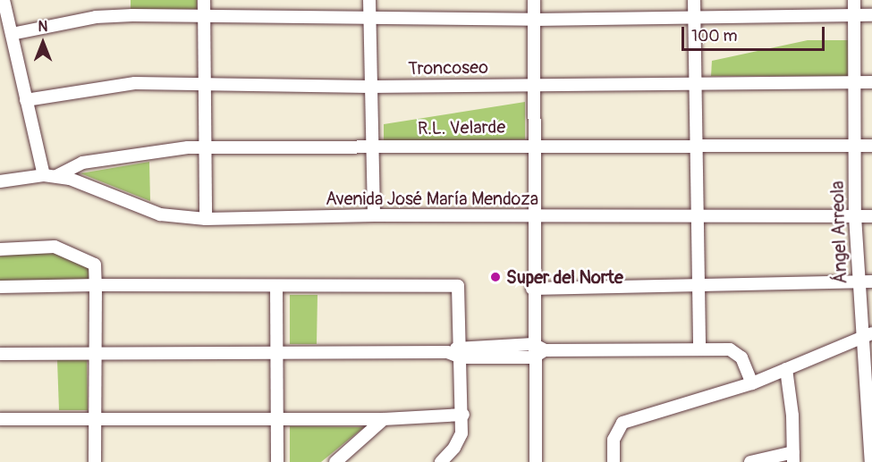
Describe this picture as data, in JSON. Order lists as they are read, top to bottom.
{
  "streets": {
    "street": [
      "Troncoseo",
      "R.L. Velarde",
      "Avenida José María Mendoza",
      "Ángel Arreola"
    ]
  },
  "crossings": [
    ["Troncoseo", "Ángel Arreola"],
    ["R.L. Velarde", "Avenida José María Mendoza"],
    ["R.L. Velarde", "Ángel Arreola"],
    ["Avenida José María Mendoza", "Ángel Arreola"]
  ],
  "places": ["Super del Norte"],
  "scale_bar": "100 m",
  "north": "top"
}
